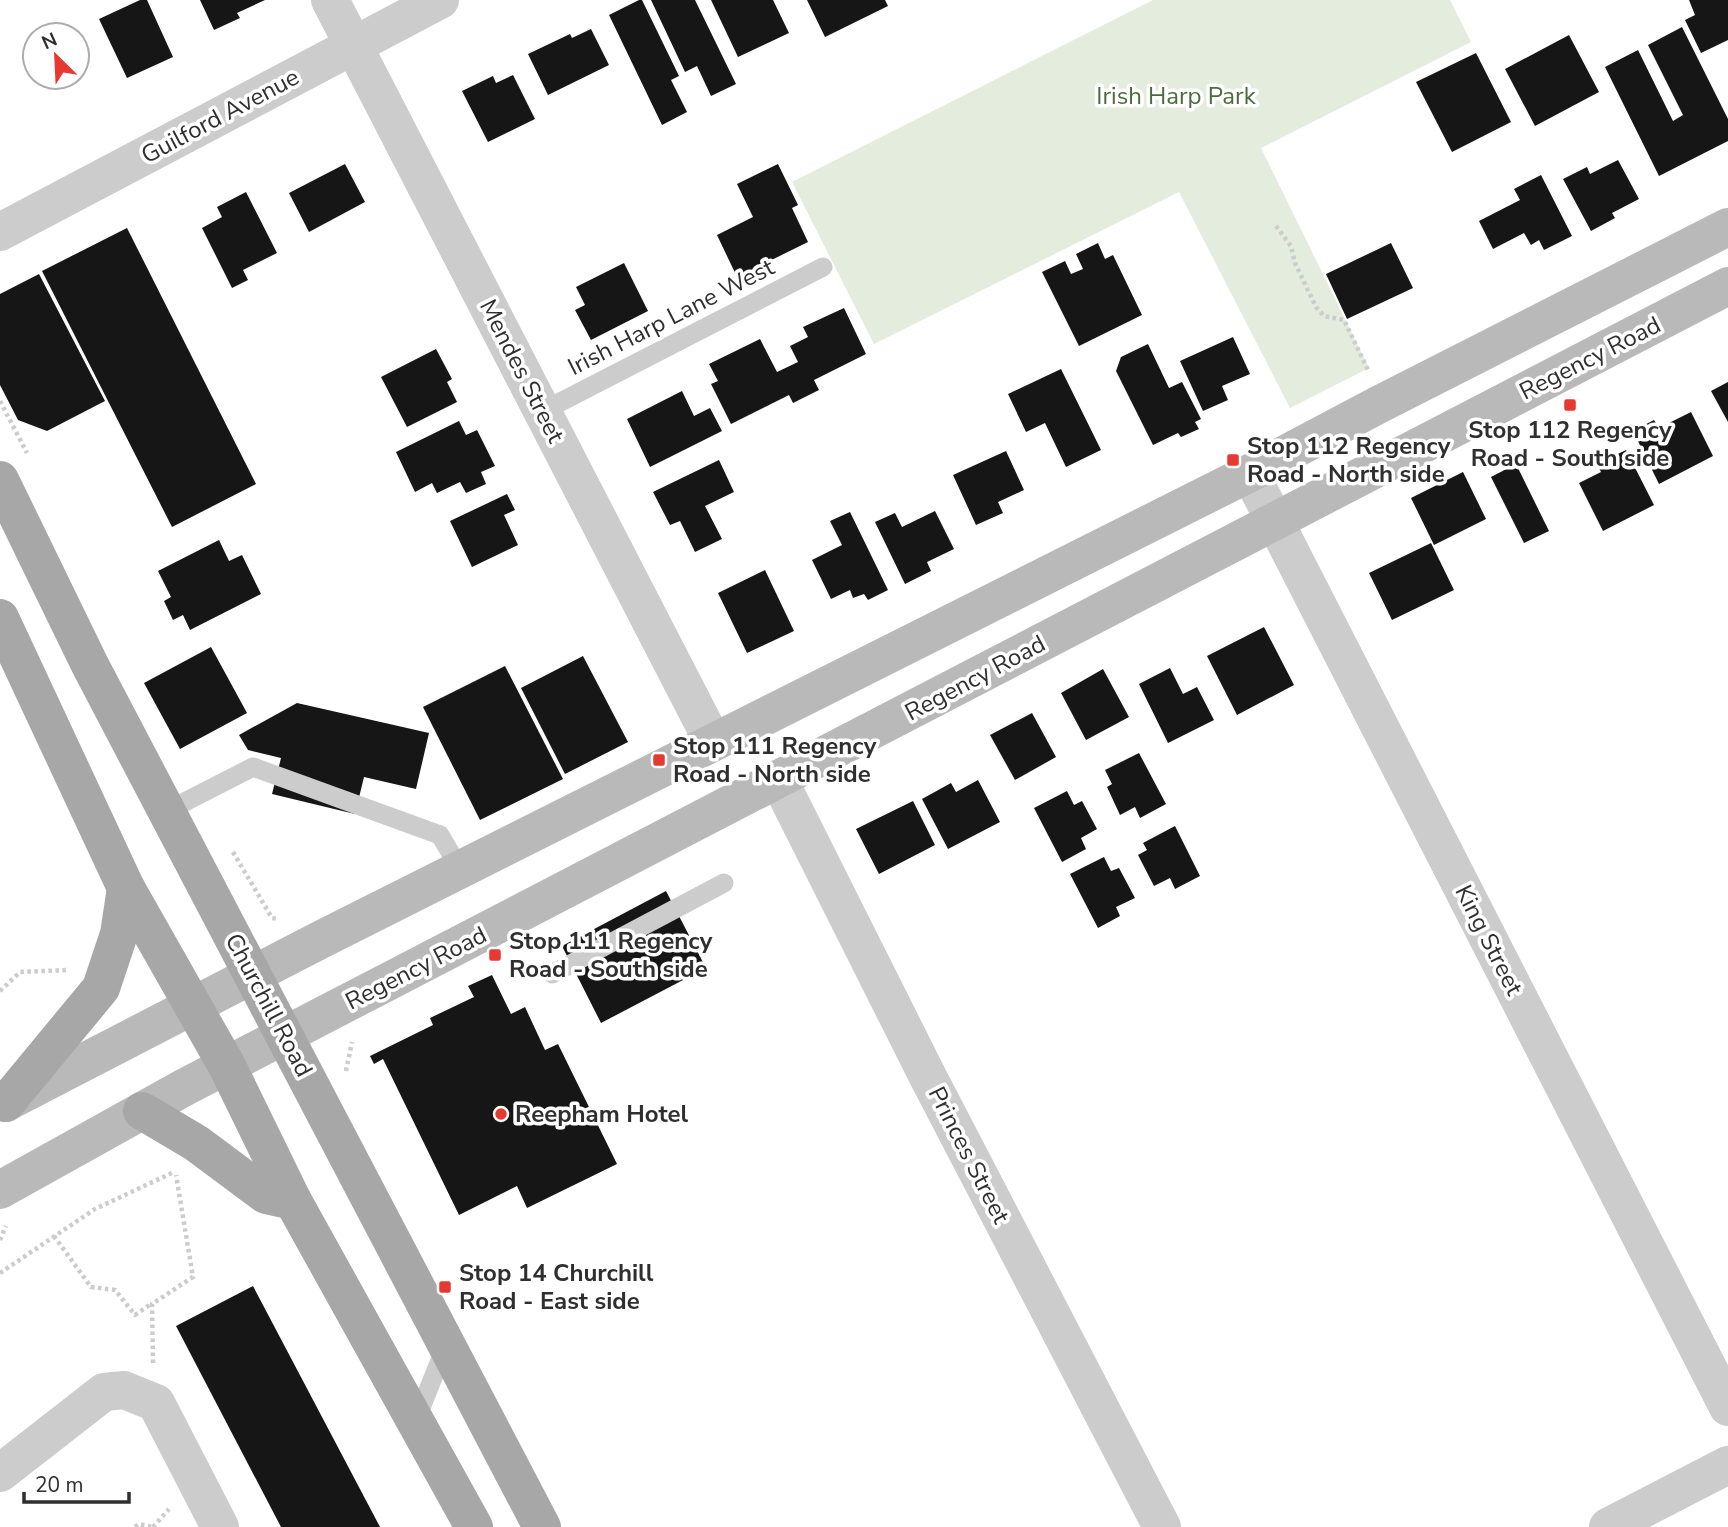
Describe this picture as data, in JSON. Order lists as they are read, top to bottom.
{
  "streets": {
    "main road": ["Regency Road", "Churchill Road"],
    "street": [
      "Guilford Avenue",
      "Mendes Street",
      "King Street",
      "Princes Street"
    ],
    "lane": ["Irish Harp Lane West"]
  },
  "crossings": [
    ["Guilford Avenue", "Mendes Street"],
    ["Irish Harp Lane West", "Mendes Street"],
    ["Regency Road", "King Street"],
    ["Regency Road", "Churchill Road"],
    ["Regency Road", "Princes Street"]
  ],
  "parks": ["Irish Harp Park"],
  "places": {
    "transit": [
      "Stop 112 Regency Road - South side",
      "Stop 112 Regency Road - North side",
      "Stop 111 Regency Road - North side",
      "Stop 111 Regency Road - South side",
      "Stop 14 Churchill Road - East side"
    ],
    "other": ["Reepham Hotel"]
  },
  "scale_bar": "20 m",
  "north": "top left"
}
